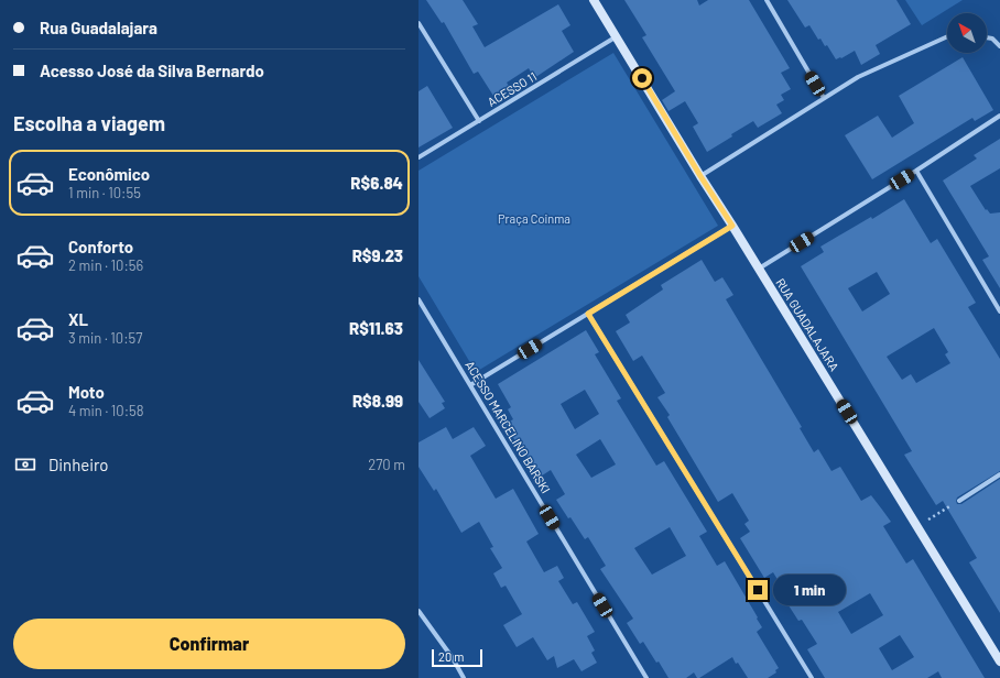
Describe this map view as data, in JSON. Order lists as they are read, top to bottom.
{
  "streets": {
    "main road": ["RUA GUADALAJARA"],
    "street": ["ACESSO 11", "ACESSO MARCELINO BARSKI"]
  },
  "crossings": [
    ["ACESSO 11", "RUA GUADALAJARA"]
  ],
  "parks": ["Praça Coinma"],
  "scale_bar": "20 m",
  "north": "top left",
  "page": {
    "banner": ["Rua Guadalajara", "Acesso José da Silva Bernardo"],
    "heading": "Escolha a viagem",
    "list": [
      {
        "name": "Econômico",
        "note": "1 min · 10:55",
        "value": "R$6.84"
      },
      {
        "name": "Conforto",
        "note": "2 min · 10:56",
        "value": "R$9.23"
      },
      {
        "name": "XL",
        "note": "3 min · 10:57",
        "value": "R$11.63"
      },
      {
        "name": "Moto",
        "note": "4 min · 10:58",
        "value": "R$8.99"
      }
    ],
    "pay": ["Dinheiro", "270 m"],
    "bubble": "1 min",
    "buttons": "Confirmar",
    "scale": "20 m"
  }
}
